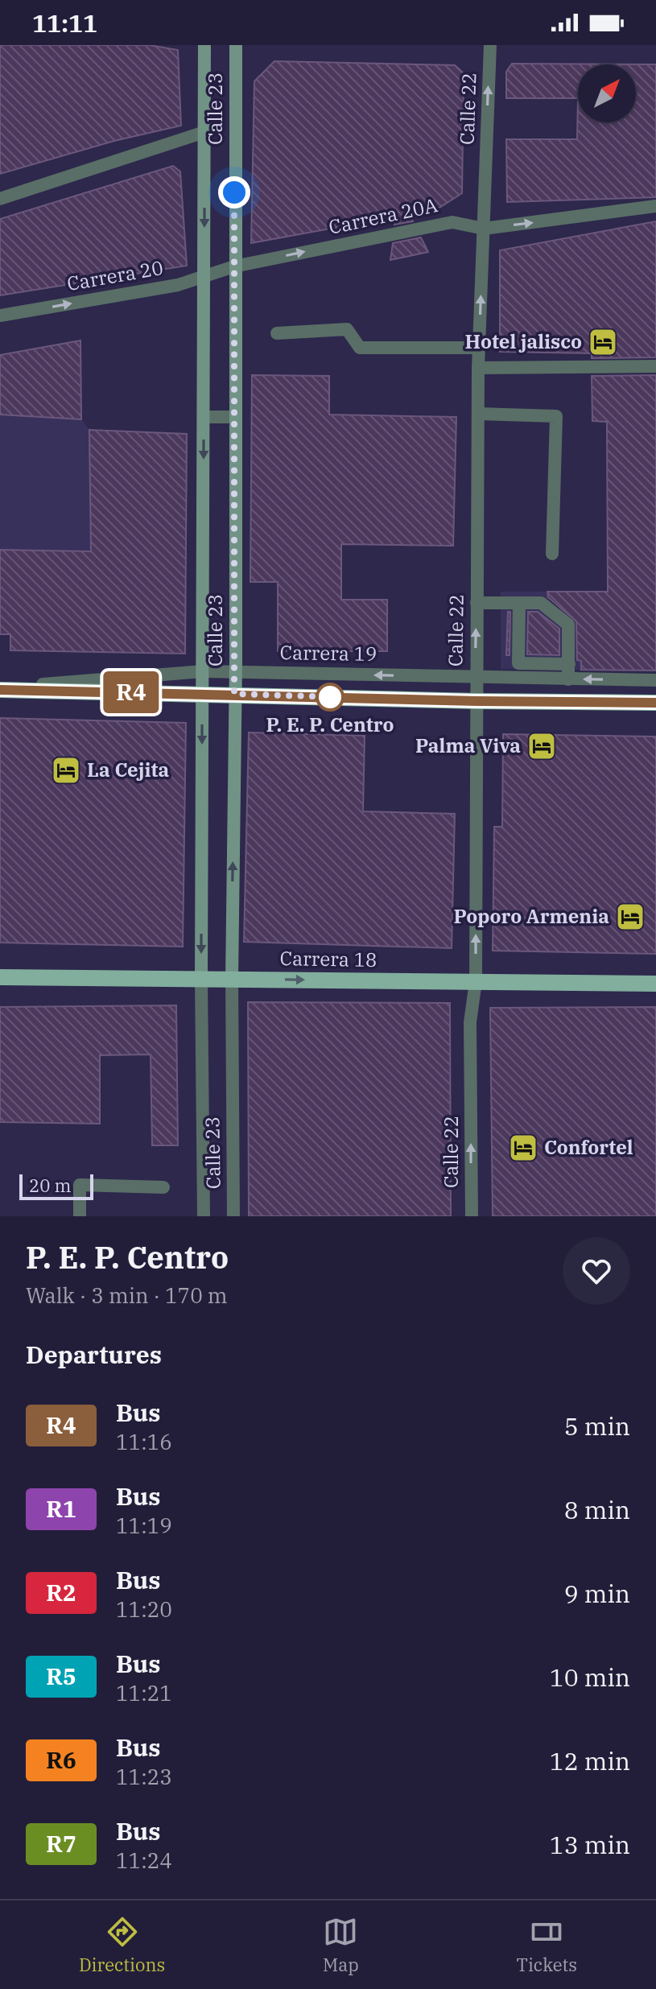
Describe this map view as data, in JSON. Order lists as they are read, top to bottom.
{
  "streets": {
    "main road": ["Calle 23", "Carrera 19", "Carrera 18"],
    "street": ["Calle 22", "Carrera 20A", "Carrera 20"]
  },
  "crossings": [
    ["Calle 23", "Carrera 20A"],
    ["Calle 23", "Carrera 20"],
    ["Calle 23", "Carrera 19"],
    ["Calle 23", "Carrera 18"],
    ["Calle 22", "Carrera 20A"],
    ["Calle 22", "Carrera 19"],
    ["Calle 22", "Carrera 18"],
    ["Carrera 20A", "Carrera 20"]
  ],
  "one_way": ["Calle 22", "Carrera 20", "Carrera 18"],
  "places": {
    "hotel": [
      "Hotel jalisco",
      "Palma Viva",
      "La Cejita",
      "Poporo Armenia",
      "Confortel"
    ],
    "other": ["P. E. P. Centro"]
  },
  "lines": ["bus line R4"],
  "scale_bar": "20 m",
  "north": "top right",
  "page": {
    "status": "11:11",
    "on_map": "R4",
    "scale": "20 m",
    "heading": [
      ["P. E. P. Centro", "Walk · 3 min · 170 m"],
      "Departures"
    ],
    "list": [
      {
        "mark": "R4",
        "name": "Bus",
        "note": "11:16",
        "value": "5 min"
      },
      {
        "mark": "R1",
        "name": "Bus",
        "note": "11:19",
        "value": "8 min"
      },
      {
        "mark": "R2",
        "name": "Bus",
        "note": "11:20",
        "value": "9 min"
      },
      {
        "mark": "R5",
        "name": "Bus",
        "note": "11:21",
        "value": "10 min"
      },
      {
        "mark": "R6",
        "name": "Bus",
        "note": "11:23",
        "value": "12 min"
      },
      {
        "mark": "R7",
        "name": "Bus",
        "note": "11:24",
        "value": "13 min"
      }
    ],
    "tabs": ["Directions", "Map", "Tickets"]
  }
}
